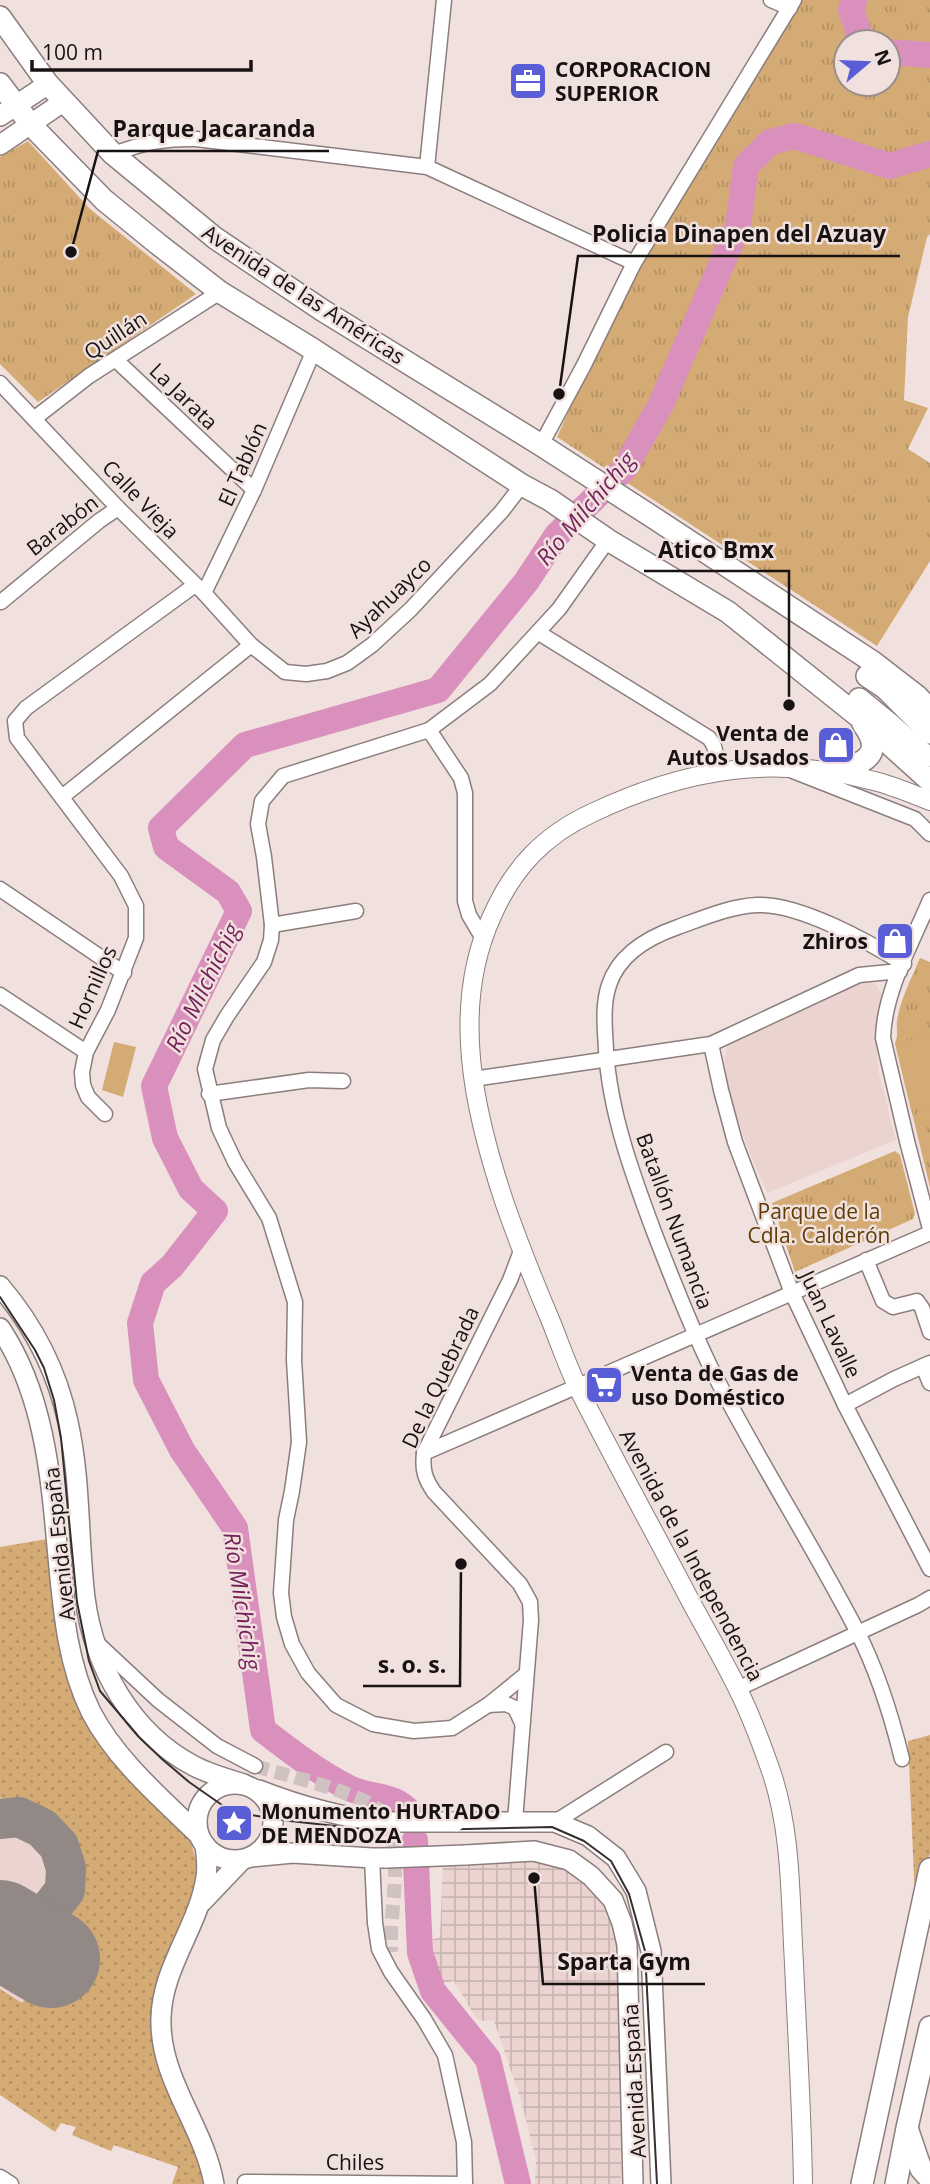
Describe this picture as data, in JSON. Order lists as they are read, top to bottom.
{
  "streets": {
    "main road": ["Avenida de las Américas", "Avenida España"],
    "street": [
      "Quillán",
      "La Jarata",
      "El Tablón",
      "Calle Vieja",
      "Barabón",
      "Ayahuayco",
      "Hornillos",
      "Batallón Numancia",
      "Juan Lavalle",
      "De la Quebrada",
      "Avenida de la Independencia",
      "Chiles"
    ]
  },
  "crossings": [
    ["Avenida de las Américas", "Quillán"],
    ["Avenida de las Américas", "El Tablón"],
    ["Avenida de las Américas", "Ayahuayco"],
    ["Avenida de las Américas", "Avenida de la Independencia"],
    ["Quillán", "La Jarata"],
    ["Quillán", "Calle Vieja"],
    ["La Jarata", "El Tablón"],
    ["El Tablón", "Calle Vieja"],
    ["El Tablón", "Hornillos"],
    ["Calle Vieja", "Barabón"],
    ["Calle Vieja", "Ayahuayco"],
    ["De la Quebrada", "Avenida España"],
    ["De la Quebrada", "Avenida de la Independencia"]
  ],
  "water": ["Río Milchichig"],
  "parks": ["Parque de la Cdla. Calderón"],
  "places": {
    "office": ["CORPORACION SUPERIOR"],
    "other": [
      "Parque Jacaranda",
      "Policia Dinapen del Azuay",
      "Atico Bmx",
      "s. o. s.",
      "Sparta Gym"
    ],
    "shop": ["Venta de Autos Usados", "Zhiros"],
    "supermarket": ["Venta de Gas de uso Doméstico"],
    "place": ["Monumento HURTADO DE MENDOZA"]
  },
  "scale_bar": "100 m",
  "north": "right"
}
